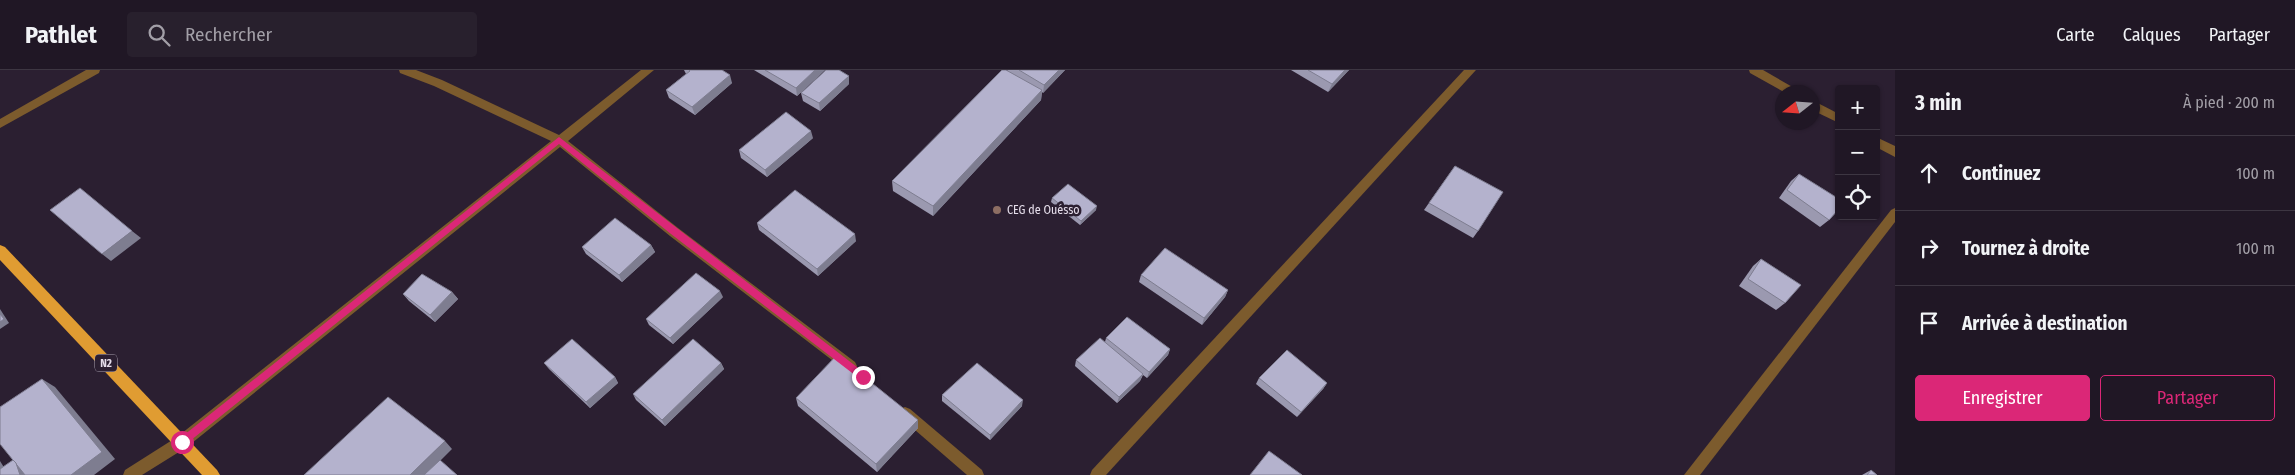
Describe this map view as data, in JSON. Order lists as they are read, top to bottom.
{
  "streets": {
    "highway": ["N2"]
  },
  "places": ["CEG de Ouésso"],
  "north": "left",
  "page": {
    "header": "Pathlet",
    "search": "Rechercher",
    "nav": ["Carte", "Calques", "Partager"],
    "heading": ["3 min", "À pied · 200 m"],
    "map_buttons": ["+", "−"],
    "list": [
      ["Continuez", "100 m"],
      ["Tournez à droite", "100 m"],
      "Arrivée à destination"
    ],
    "buttons": ["Enregistrer", "Partager"]
  }
}
